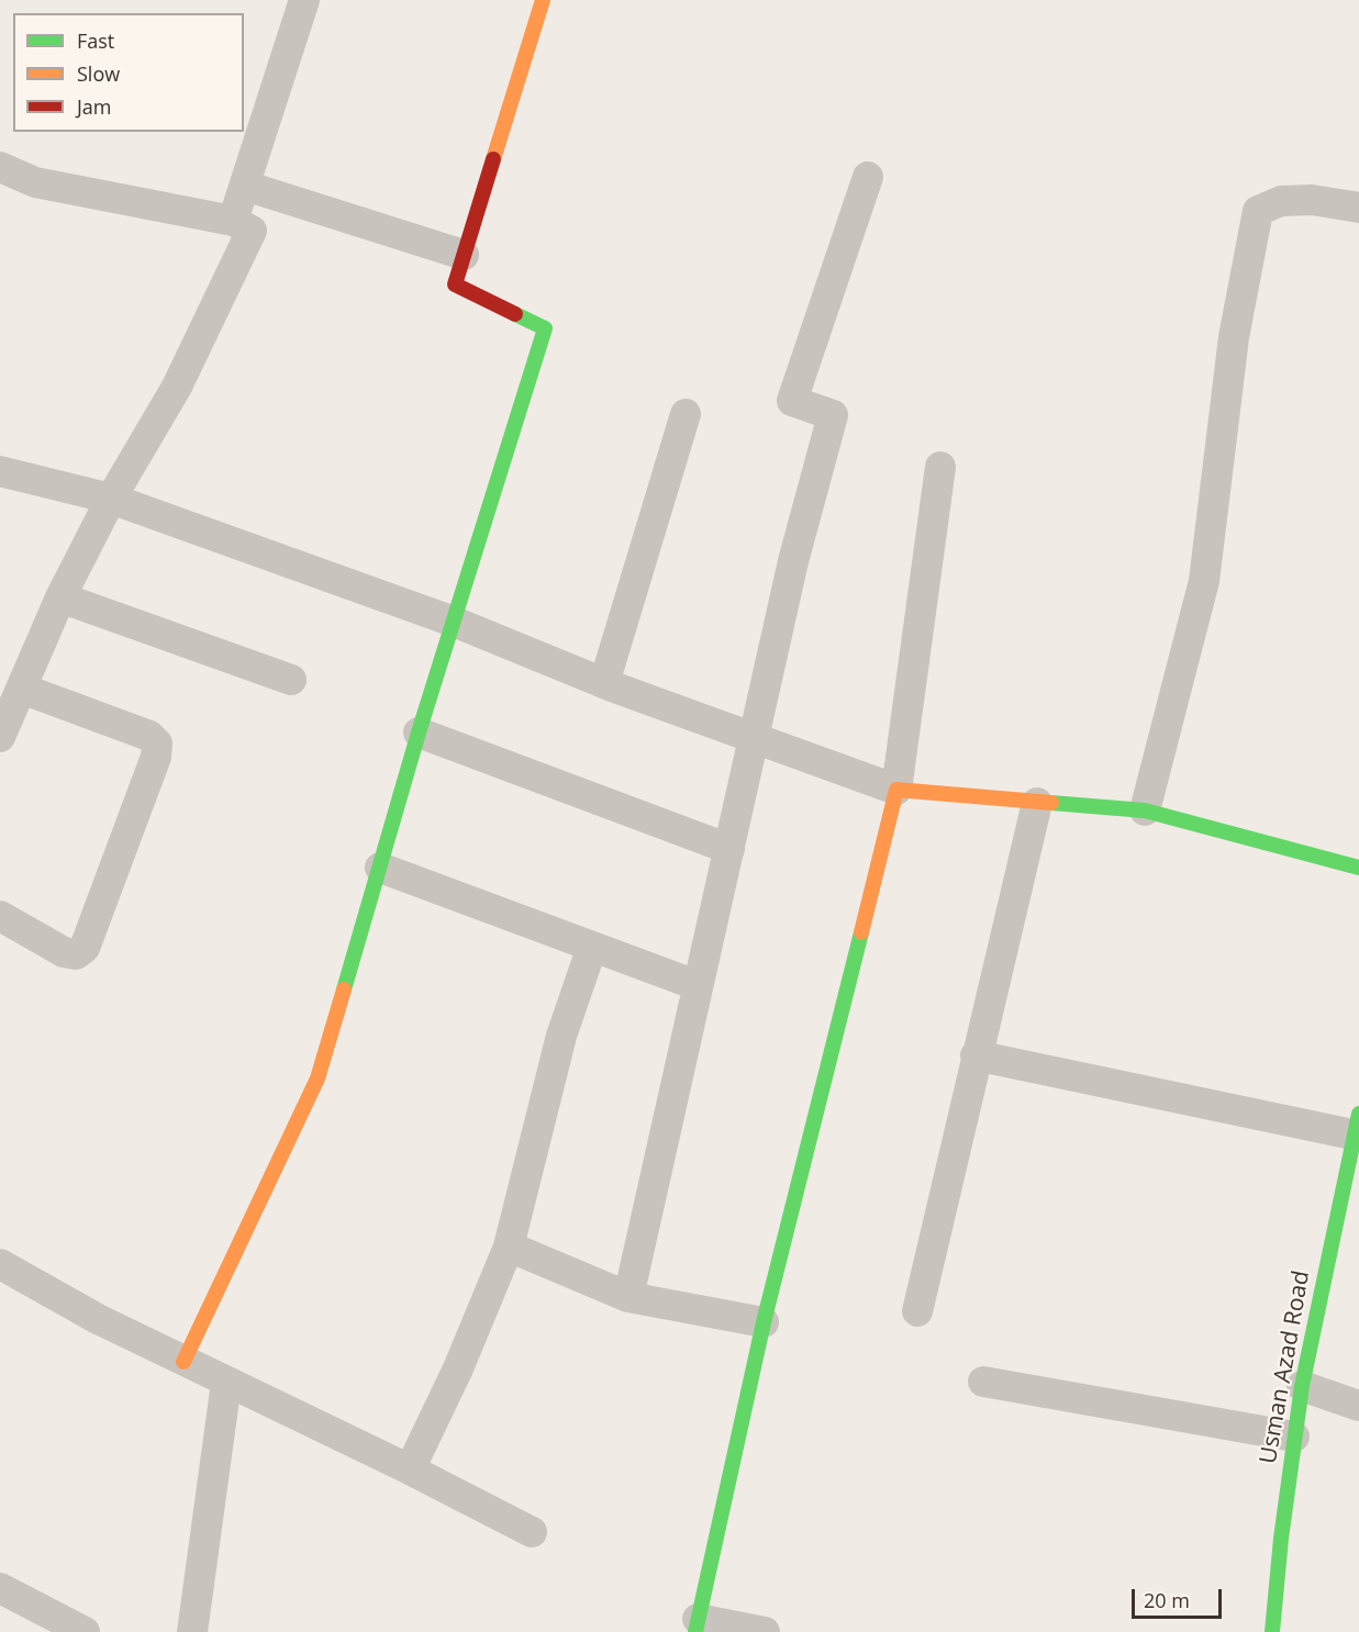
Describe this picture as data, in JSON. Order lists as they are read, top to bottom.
{
  "streets": {
    "street": ["Usman Azad Road"]
  },
  "legend": ["Fast", "Slow", "Jam"],
  "scale_bar": "20 m"
}
